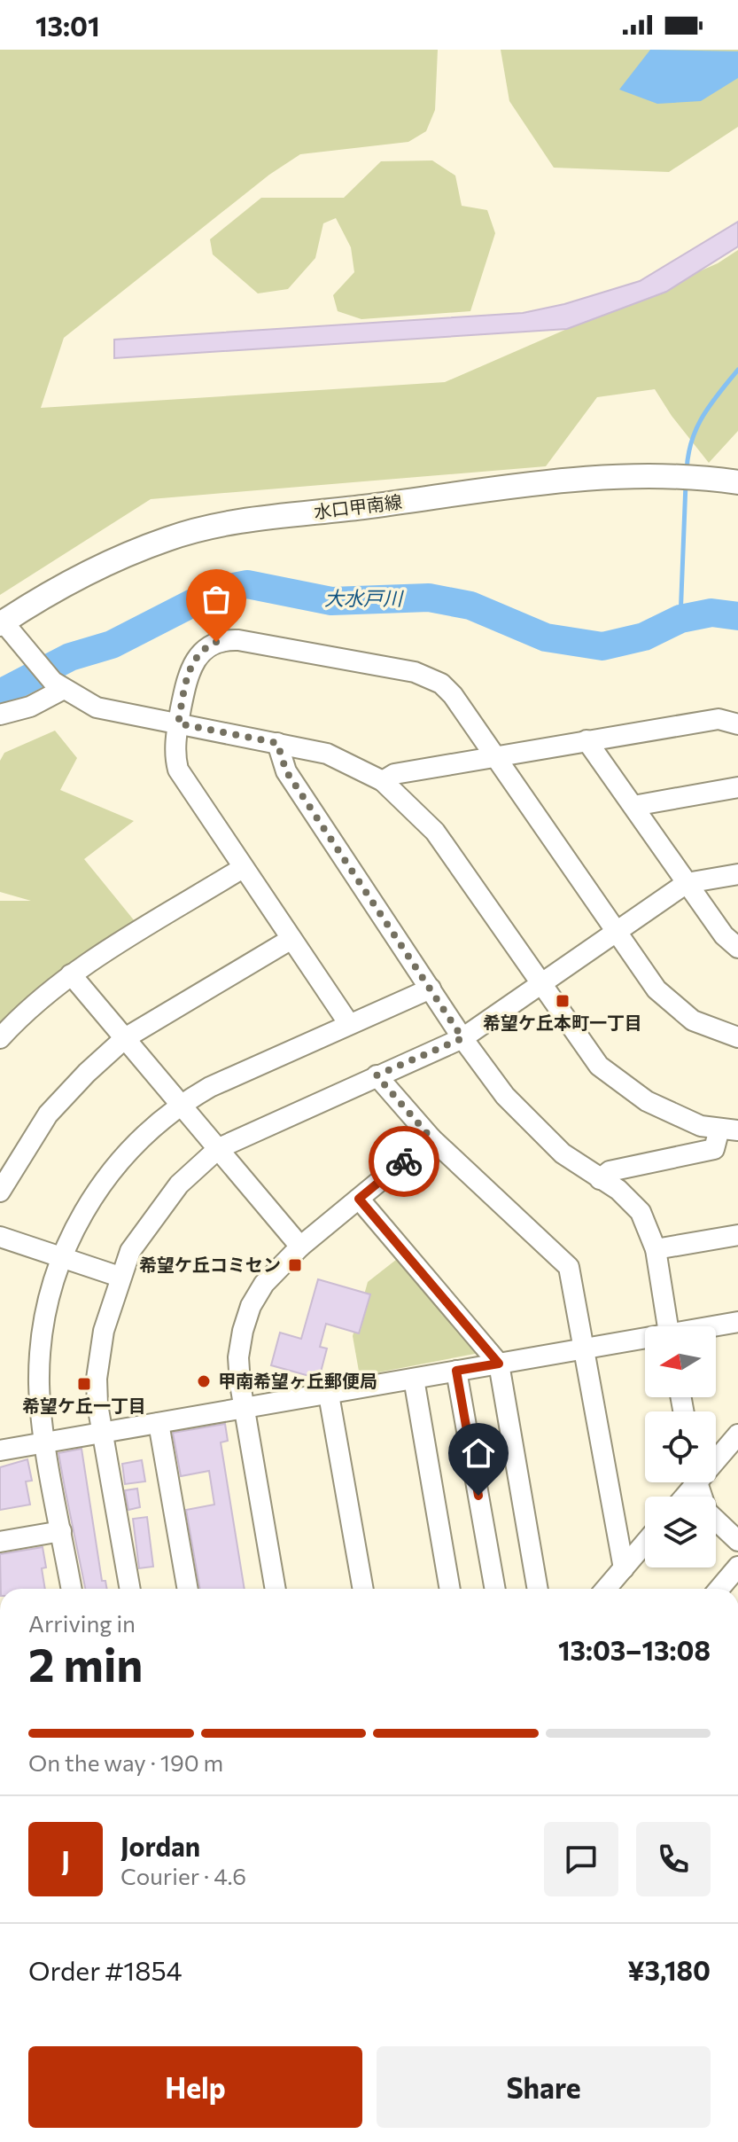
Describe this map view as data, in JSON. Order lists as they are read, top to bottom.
{
  "streets": {
    "main road": ["水口甲南線"]
  },
  "water": ["大水戸川"],
  "places": {
    "transit": ["希望ケ丘本町一丁目", "希望ケ丘コミセン", "希望ケ丘一丁目"],
    "other": ["甲南希望ヶ丘郵便局"]
  },
  "north": "left",
  "page": {
    "status": "13:01",
    "heading": ["2 min", "Arriving in", "13:03–13:08"],
    "panel": [
      "Jordan",
      "Courier · 4.6",
      "Order #1854",
      "¥3,180"
    ],
    "bar": "On the way · 190 m",
    "round": "J",
    "buttons": ["Help", "Share"]
  }
}
